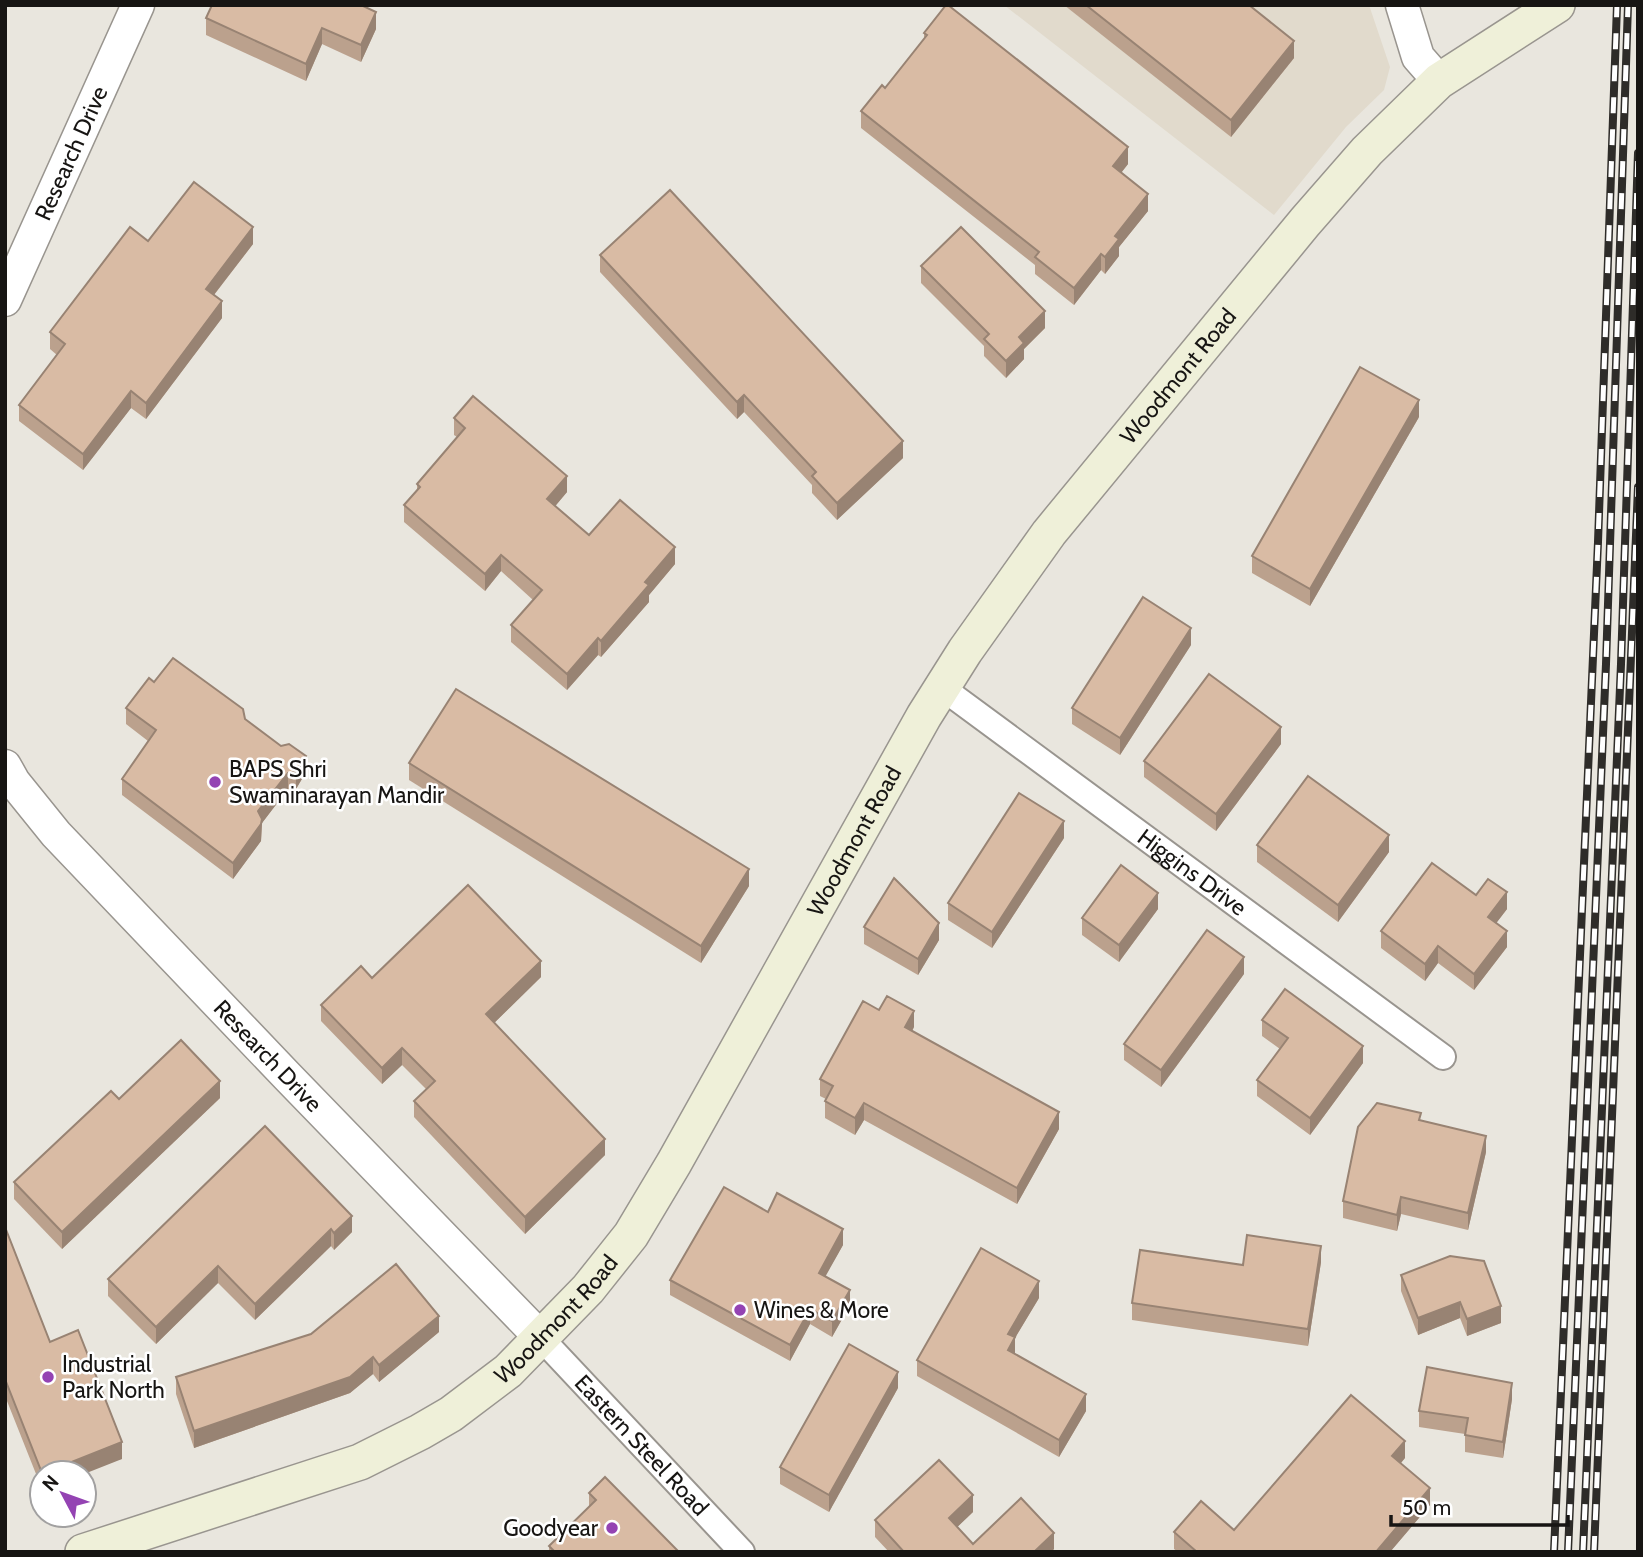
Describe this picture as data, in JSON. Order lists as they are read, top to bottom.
{
  "streets": {
    "main road": ["Woodmont Road"],
    "street": ["Research Drive", "Higgins Drive", "Eastern Steel Road"]
  },
  "crossings": [
    ["Research Drive", "Woodmont Road"],
    ["Research Drive", "Eastern Steel Road"],
    ["Woodmont Road", "Higgins Drive"],
    ["Woodmont Road", "Eastern Steel Road"]
  ],
  "places": [
    "BAPS Shri Swaminarayan Mandir",
    "Wines & More",
    "Industrial Park North",
    "Goodyear"
  ],
  "scale_bar": "50 m",
  "north": "top left"
}
